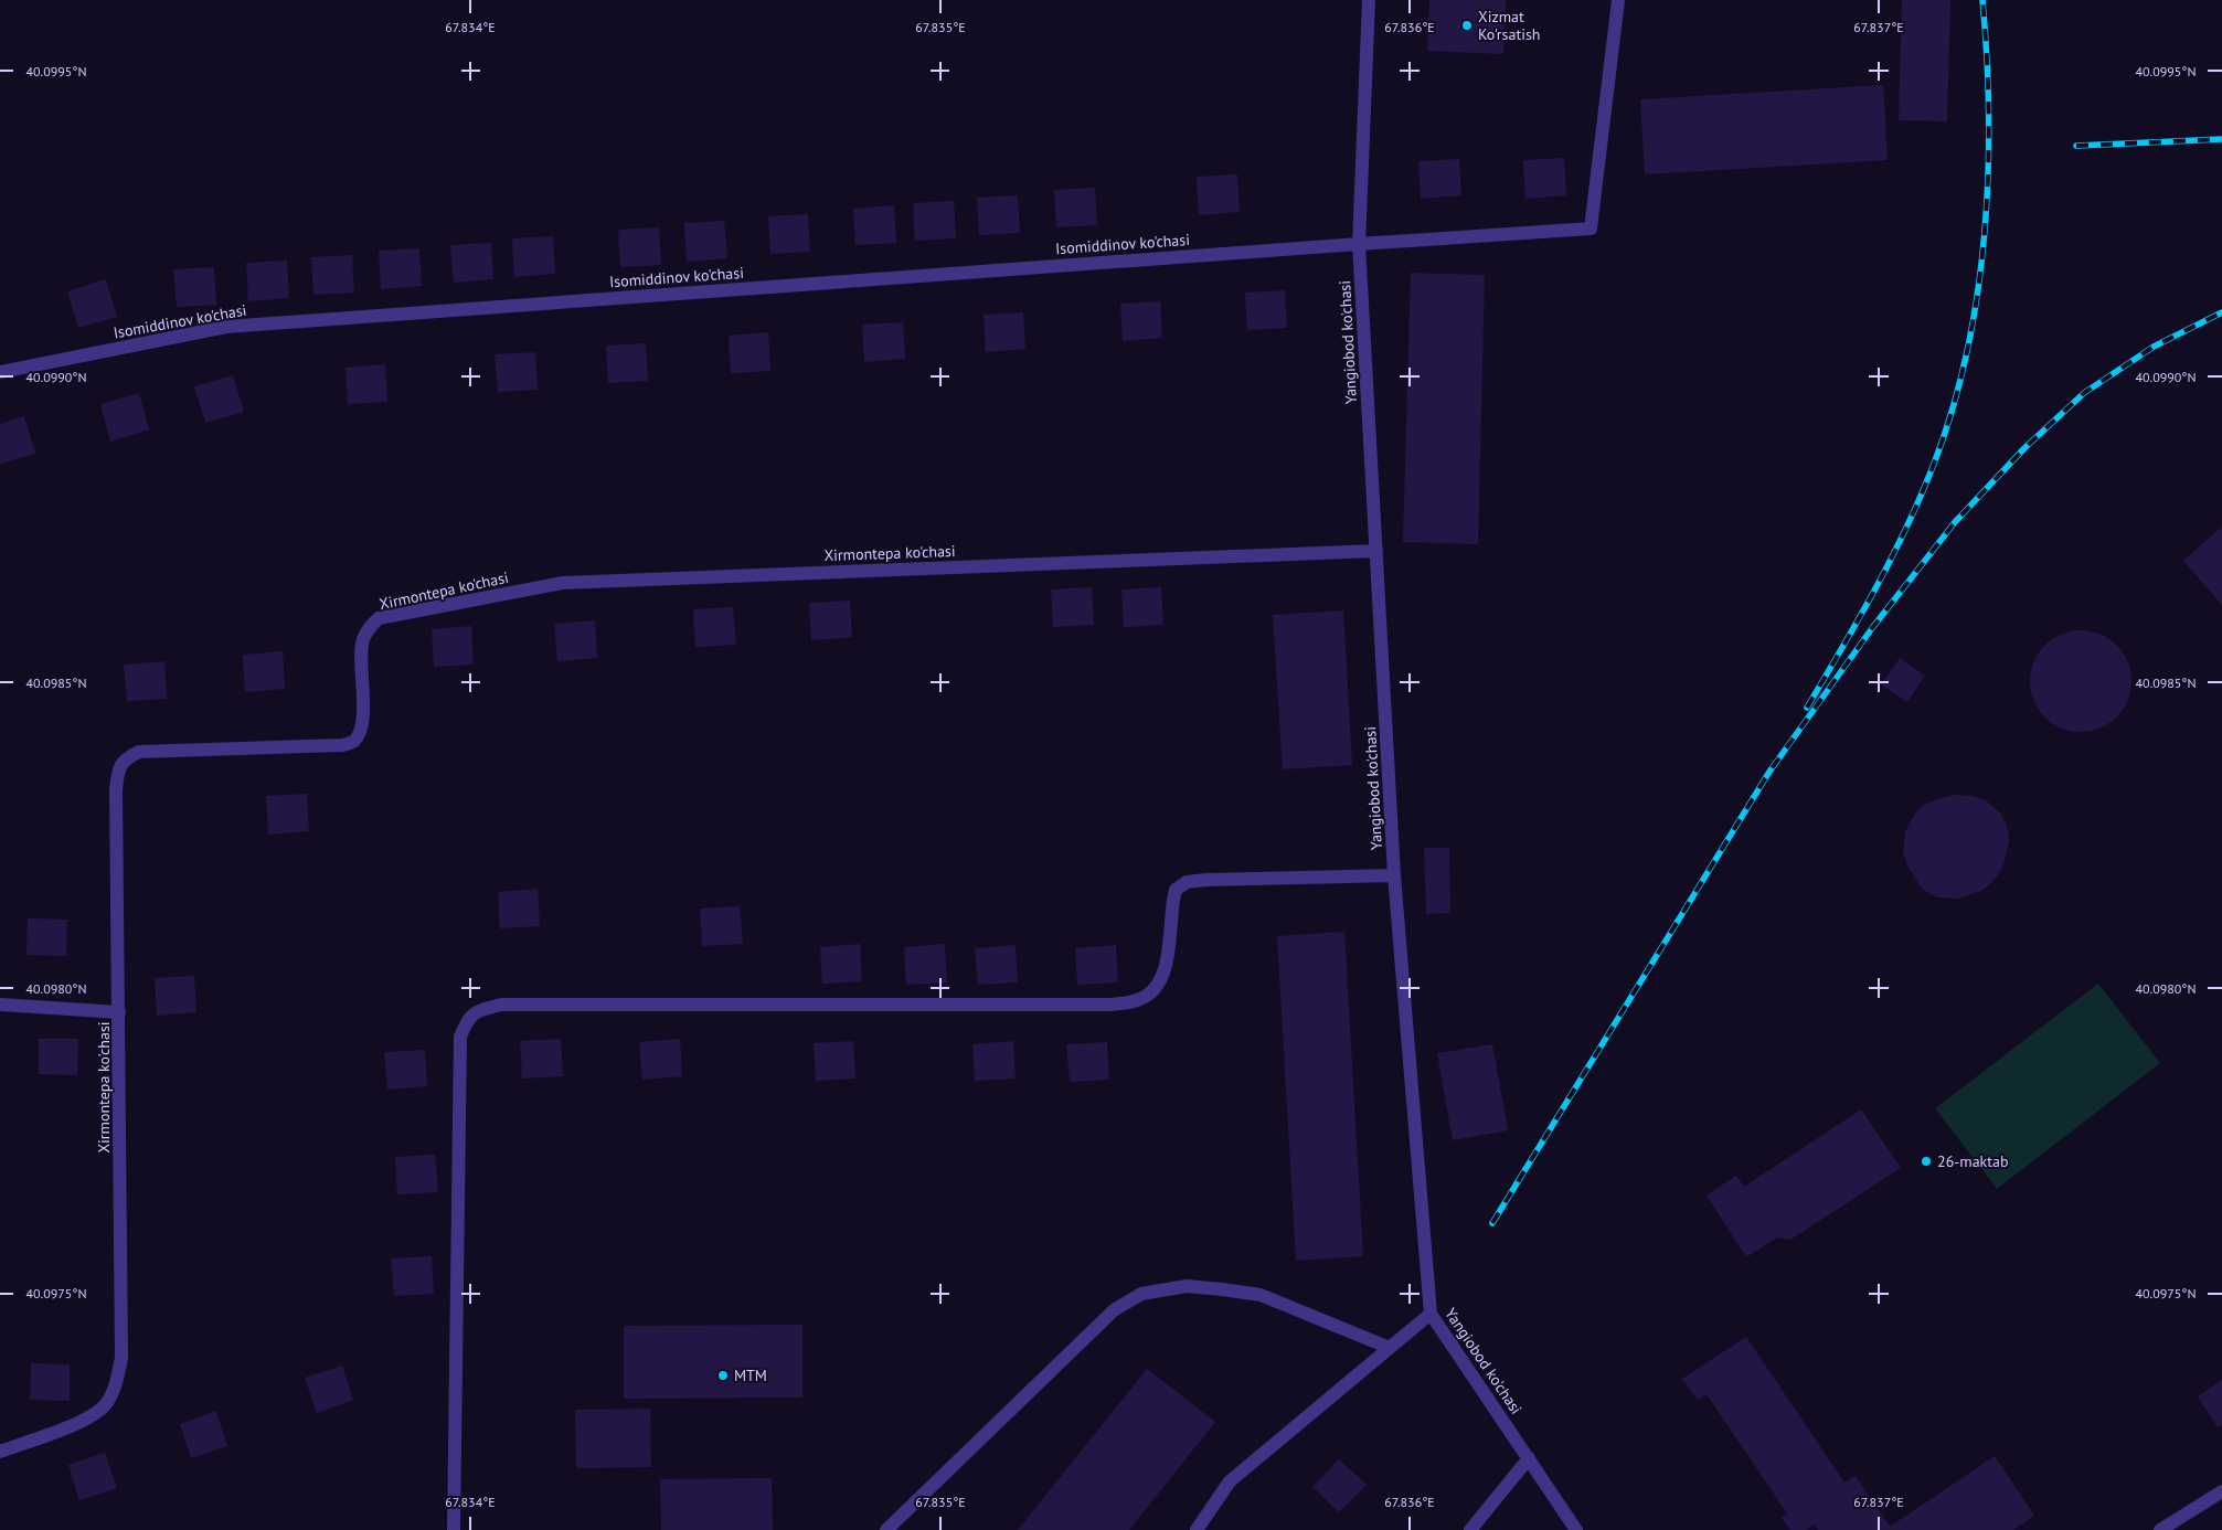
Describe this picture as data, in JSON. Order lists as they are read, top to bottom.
{
  "streets": {
    "street": ["Isomiddinov ko'chasi", "Yangiobod ko'chasi", "Xirmontepa ko'chasi"]
  },
  "crossings": [
    ["Isomiddinov ko'chasi", "Yangiobod ko'chasi"],
    ["Yangiobod ko'chasi", "Xirmontepa ko'chasi"]
  ],
  "places": ["Xizmat Ko'rsatish", "26-maktab", "MTM"],
  "coordinates": [
    "67.834°E",
    "67.835°E",
    "67.836°E",
    "67.837°E",
    "40.0995°N",
    "40.0990°N",
    "40.0985°N",
    "40.0980°N",
    "40.0975°N"
  ]
}
